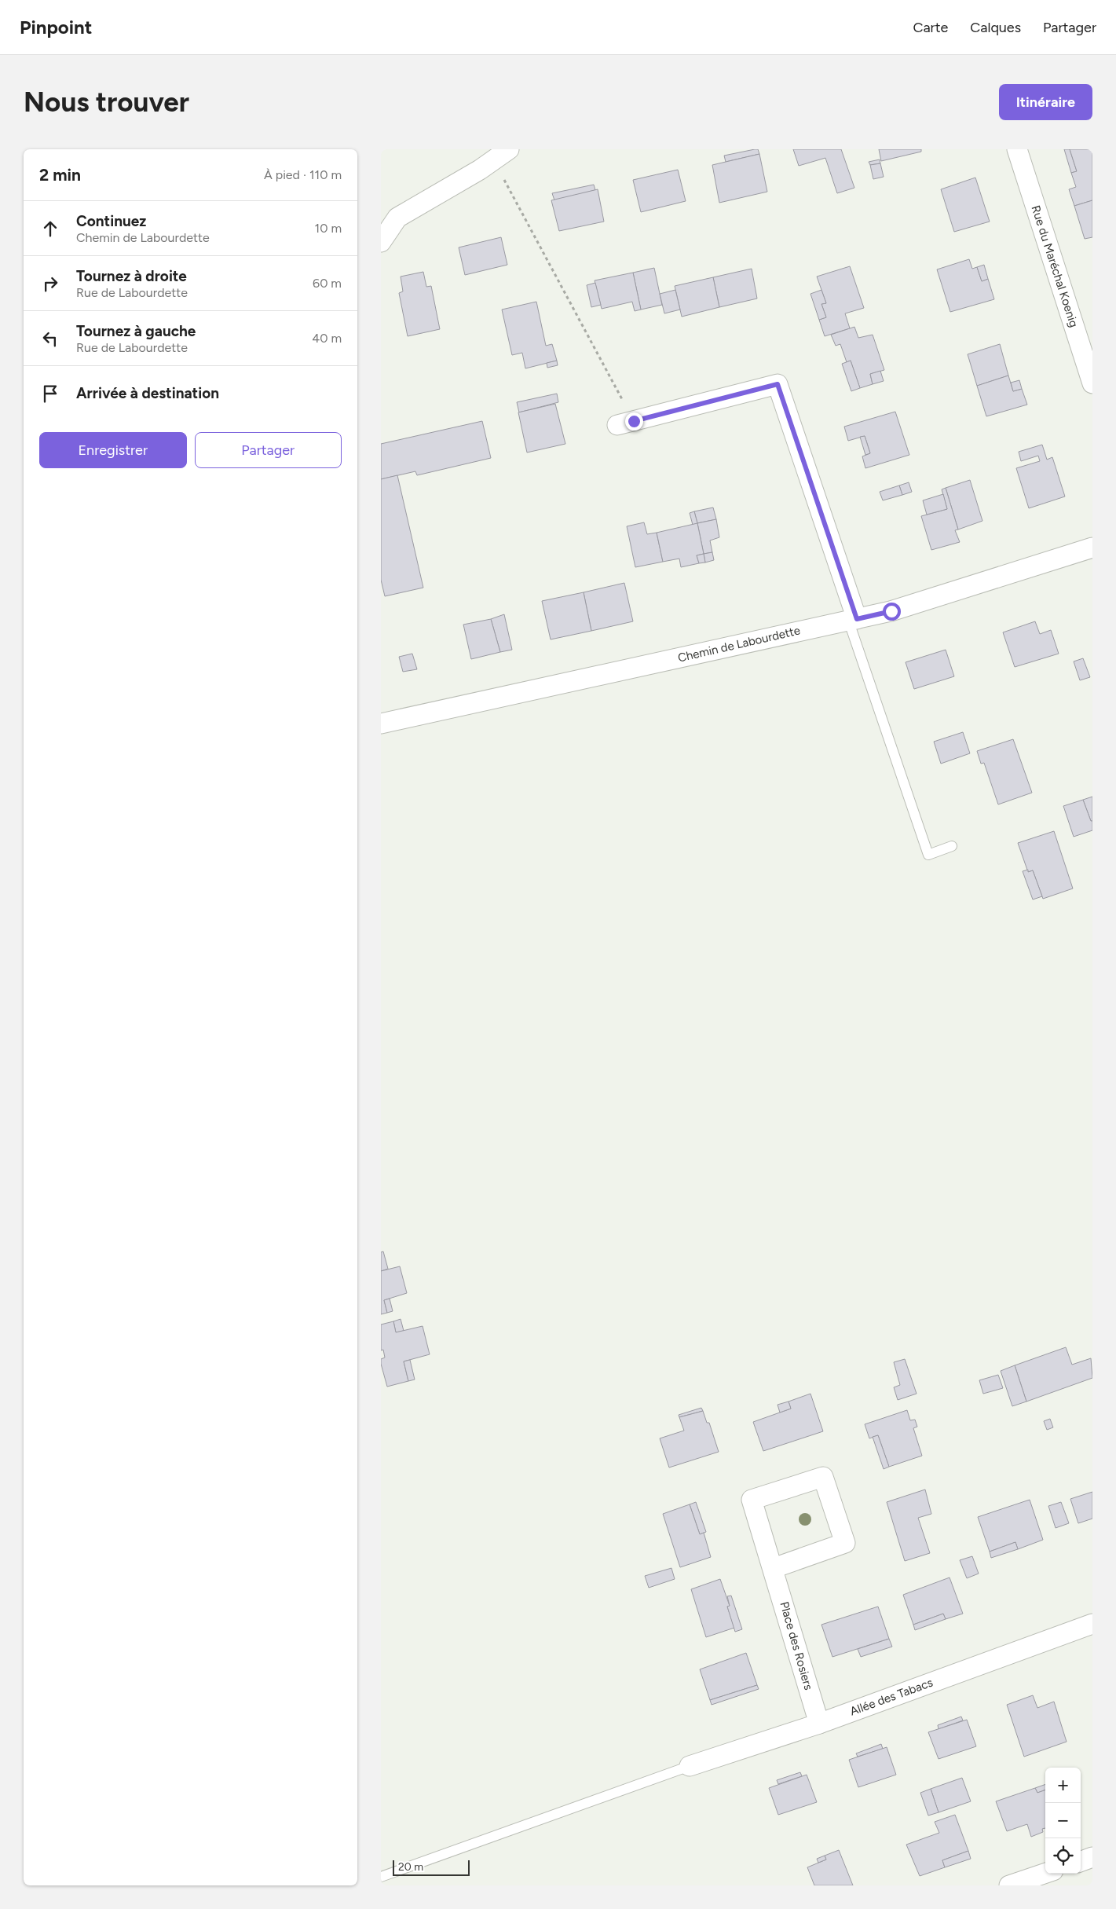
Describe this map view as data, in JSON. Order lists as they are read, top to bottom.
{
  "streets": {
    "street": [
      "Rue du Maréchal Koenig",
      "Chemin de Labourdette",
      "Place des Rosiers",
      "Allée des Tabacs"
    ]
  },
  "crossings": [
    ["Place des Rosiers", "Allée des Tabacs"]
  ],
  "scale_bar": "20 m",
  "page": {
    "header": "Pinpoint",
    "nav": ["Carte", "Calques", "Partager"],
    "buttons": [
      "Itinéraire",
      ["Enregistrer", "Partager"]
    ],
    "title": "Nous trouver",
    "heading": ["2 min", "À pied · 110 m"],
    "list": [
      ["Continuez", "Chemin de Labourdette", "10 m"],
      ["Tournez à droite", "Rue de Labourdette", "60 m"],
      ["Tournez à gauche", "Rue de Labourdette", "40 m"],
      "Arrivée à destination"
    ],
    "map_buttons": ["+", "−"],
    "scale": "20 m"
  }
}
